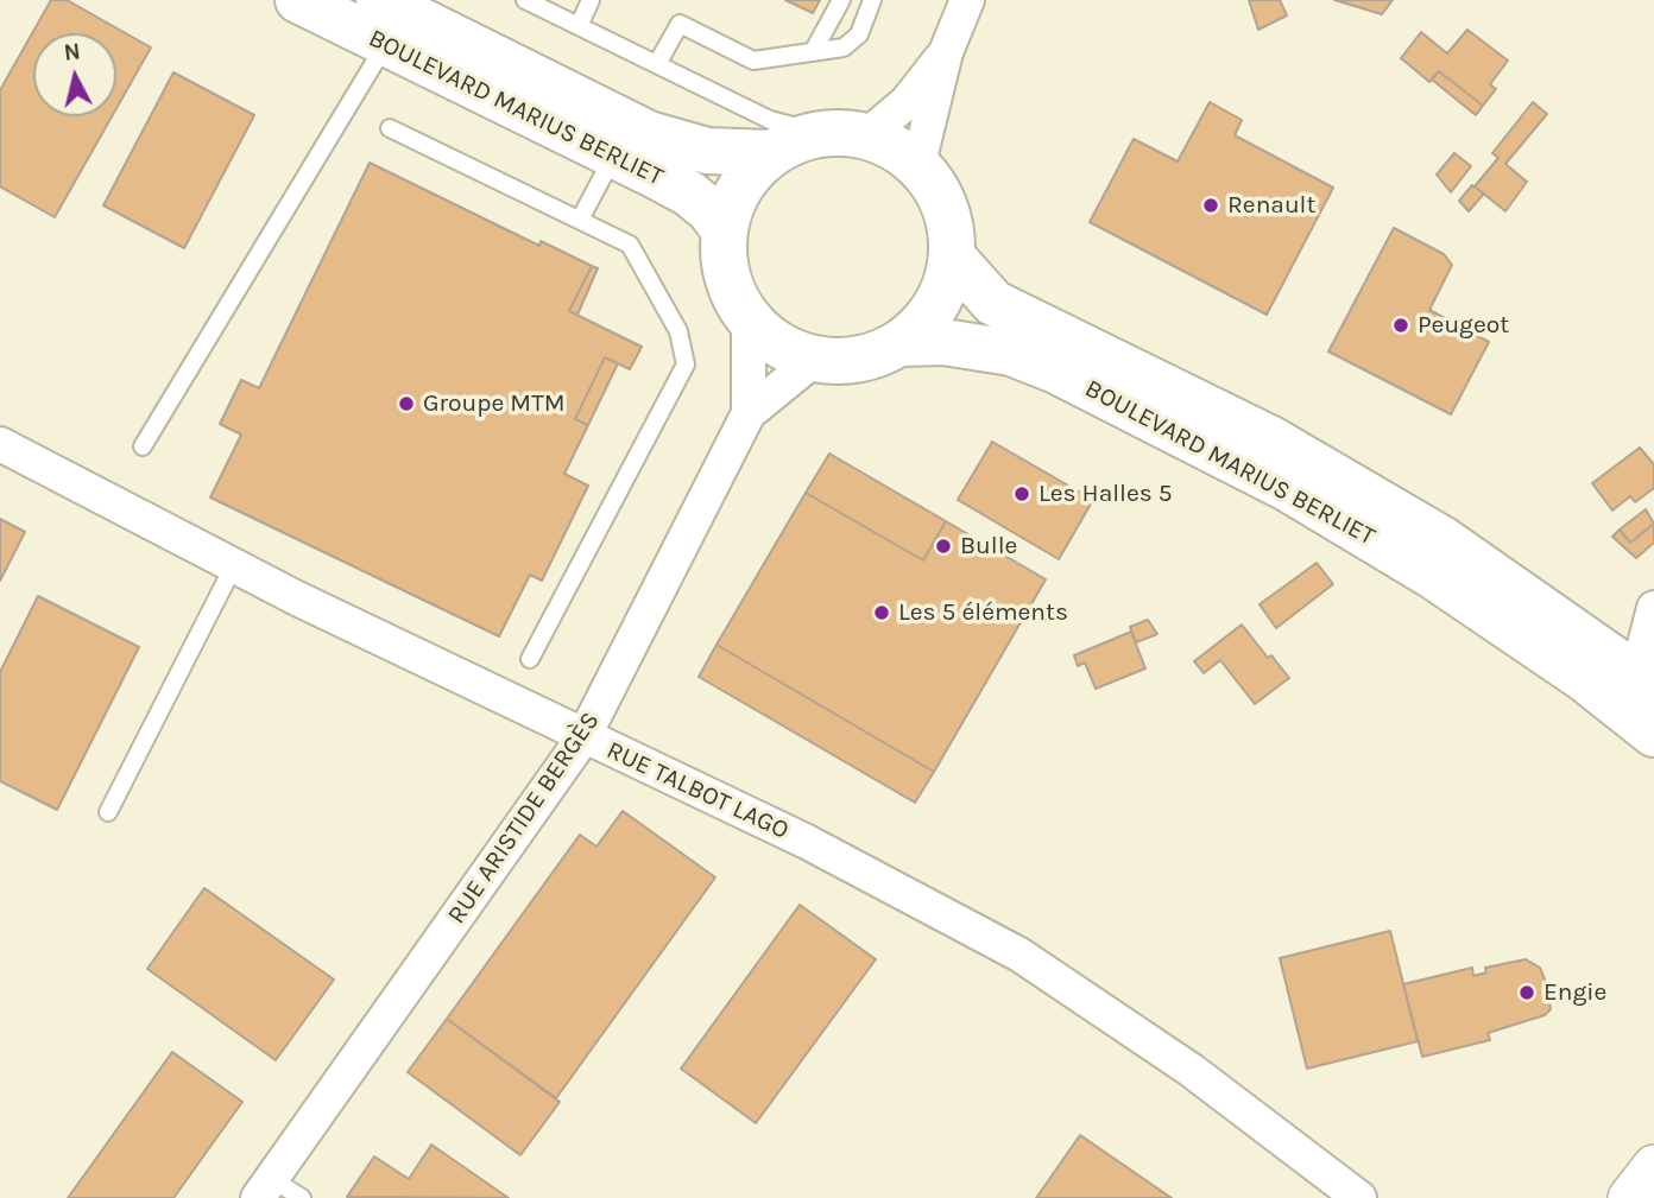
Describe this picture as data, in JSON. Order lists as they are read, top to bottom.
{
  "streets": {
    "main road": ["BOULEVARD MARIUS BERLIET"],
    "street": ["RUE TALBOT LAGO", "RUE ARISTIDE BERGÈS"]
  },
  "crossings": [
    ["BOULEVARD MARIUS BERLIET", "RUE ARISTIDE BERGÈS"],
    ["RUE TALBOT LAGO", "RUE ARISTIDE BERGÈS"]
  ],
  "places": [
    "Renault",
    "Peugeot",
    "Groupe MTM",
    "Les Halles 5",
    "Bulle",
    "Les 5 éléments",
    "Engie"
  ],
  "north": "top"
}
